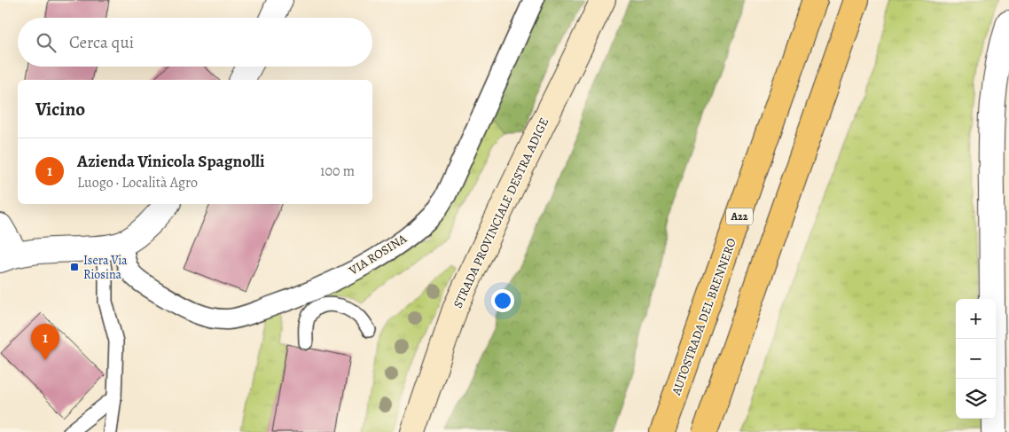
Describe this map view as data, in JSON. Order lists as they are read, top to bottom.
{
  "streets": {
    "highway": ["A22", "AUTOSTRADA DEL BRENNERO"],
    "main road": ["STRADA PROVINCIALE DESTRA ADIGE"],
    "street": ["VIA ROSINA"]
  },
  "places": {
    "transit": ["Isera Via Riosina"]
  },
  "page": {
    "search": "Cerca qui",
    "heading": "Vicino",
    "list": [
      {
        "mark": "1",
        "name": "Azienda Vinicola Spagnolli",
        "note": "Luogo · Località Agro",
        "value": "100 m"
      }
    ],
    "map_buttons": ["+", "−"],
    "pins": "1"
  }
}
